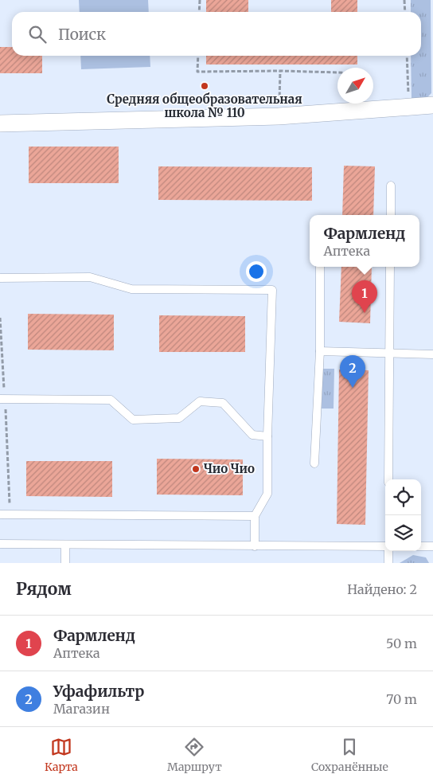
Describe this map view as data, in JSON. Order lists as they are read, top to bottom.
{
  "places": ["Средняя общеобразовательная школа № 110", "Чио Чио"],
  "north": "top right",
  "page": {
    "search": "Поиск",
    "popup": ["Фармленд", "Аптека"],
    "pins": ["1", "2"],
    "heading": ["Рядом", "Найдено: 2"],
    "list": [
      {
        "mark": "1",
        "name": "Фармленд",
        "note": "Аптека",
        "value": "50 m"
      },
      {
        "mark": "2",
        "name": "Уфафильтр",
        "note": "Магазин",
        "value": "70 m"
      }
    ],
    "nav": ["Карта", "Маршрут", "Сохранённые"]
  }
}
